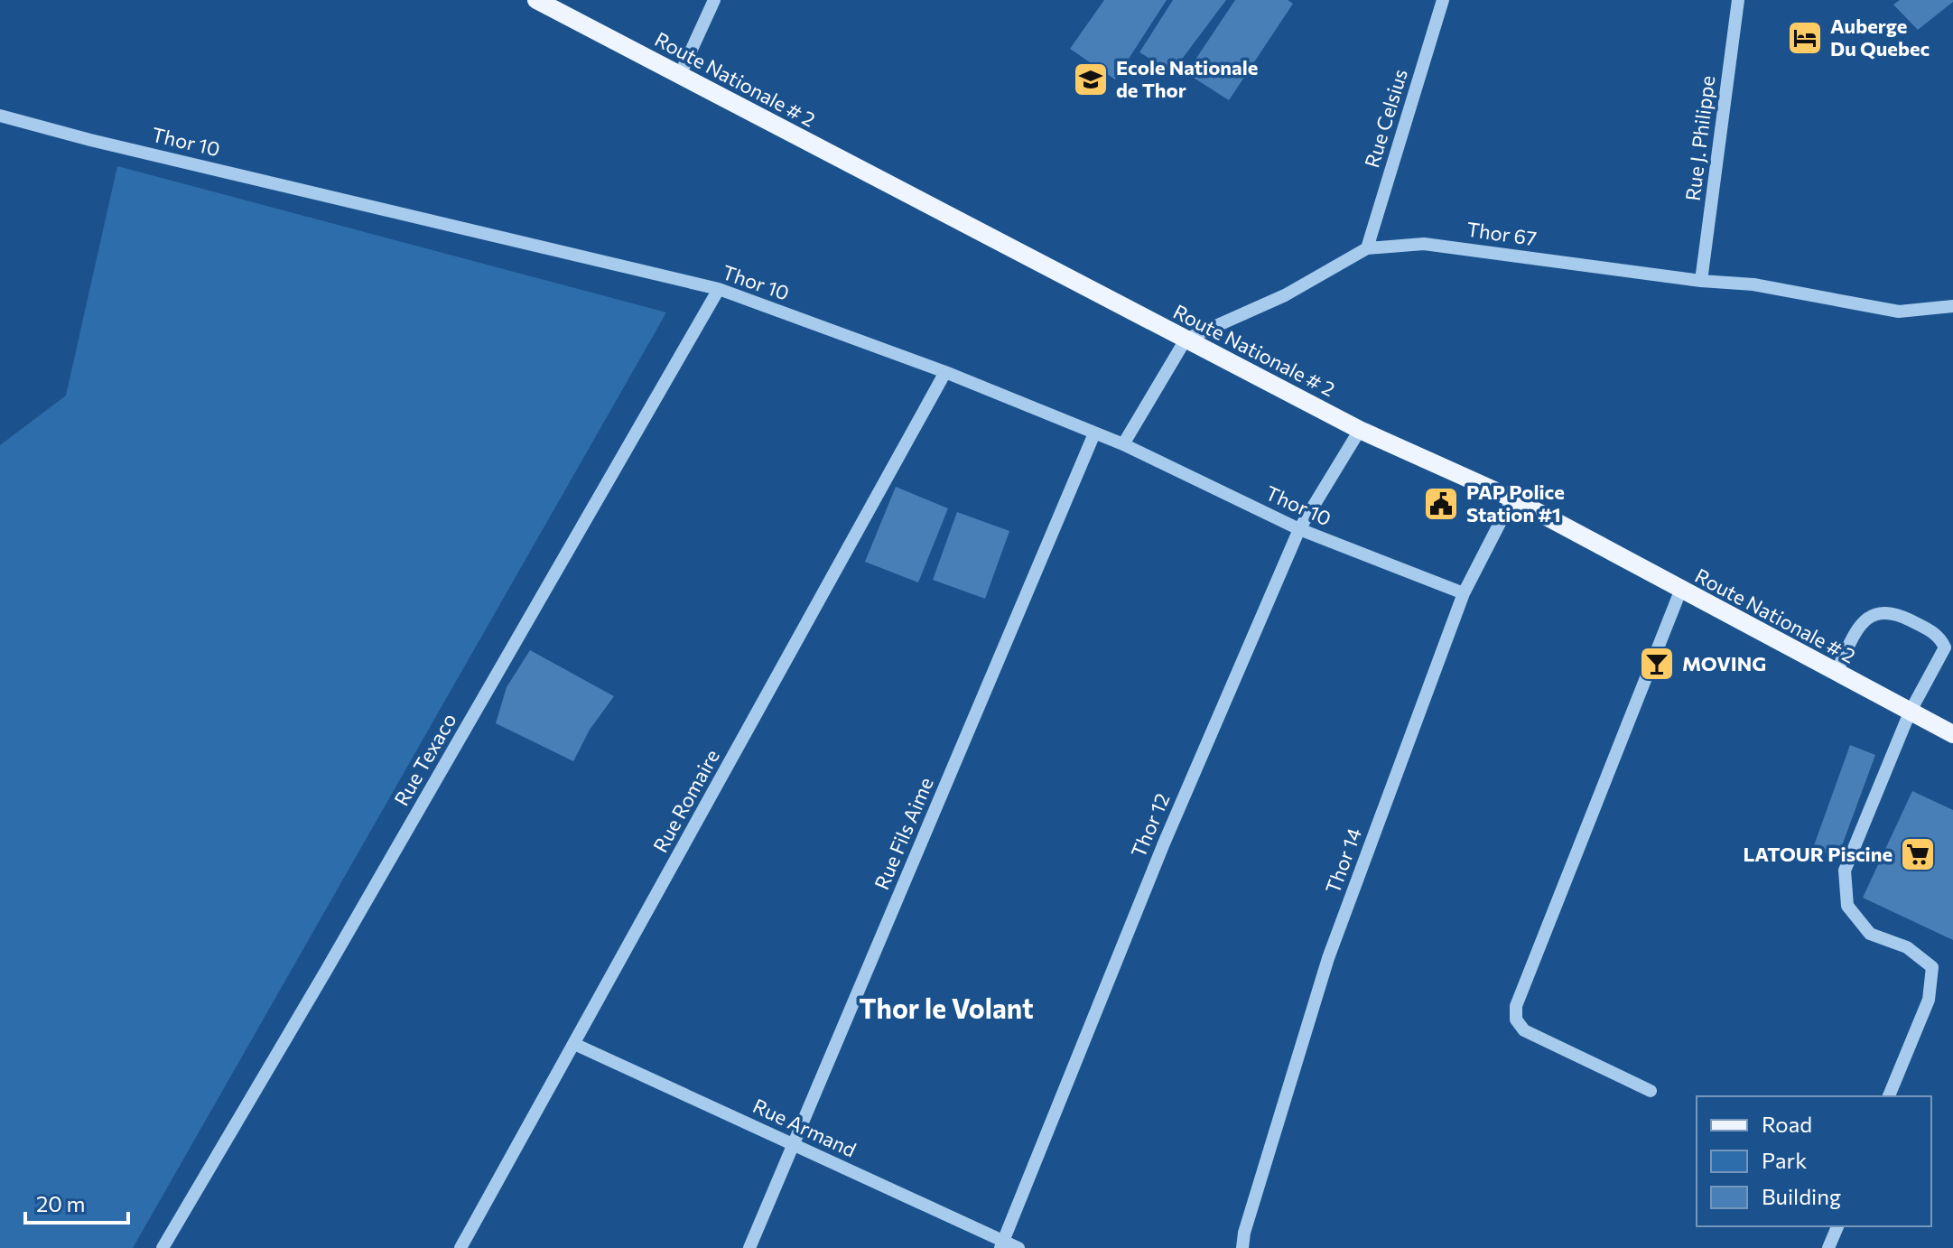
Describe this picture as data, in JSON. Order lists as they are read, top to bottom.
{
  "streets": {
    "main road": ["Route Nationale # 2"],
    "street": [
      "Rue Celsius",
      "Rue J. Philippe",
      "Thor 10",
      "Thor 67",
      "Rue Texaco",
      "Rue Romaire",
      "Thor 12",
      "Rue Fils Aime",
      "Thor 14",
      "Rue Armand"
    ]
  },
  "crossings": [
    ["Route Nationale # 2", "Thor 67"],
    ["Route Nationale # 2", "Thor 12"],
    ["Route Nationale # 2", "Thor 14"],
    ["Rue Celsius", "Thor 67"],
    ["Rue J. Philippe", "Thor 67"],
    ["Thor 10", "Rue Texaco"],
    ["Thor 10", "Rue Romaire"],
    ["Thor 10", "Thor 12"],
    ["Thor 10", "Rue Fils Aime"],
    ["Thor 10", "Thor 14"],
    ["Rue Romaire", "Rue Armand"],
    ["Thor 12", "Rue Armand"],
    ["Rue Fils Aime", "Rue Armand"]
  ],
  "districts": ["Thor le Volant"],
  "places": {
    "hotel": ["Auberge Du Quebec"],
    "school or university": ["Ecole Nationale de Thor"],
    "public building": ["PAP Police Station #1"],
    "bar": ["MOVING"],
    "supermarket": ["LATOUR Piscine"]
  },
  "legend": ["Road", "Park", "Building"],
  "scale_bar": "20 m"
}
